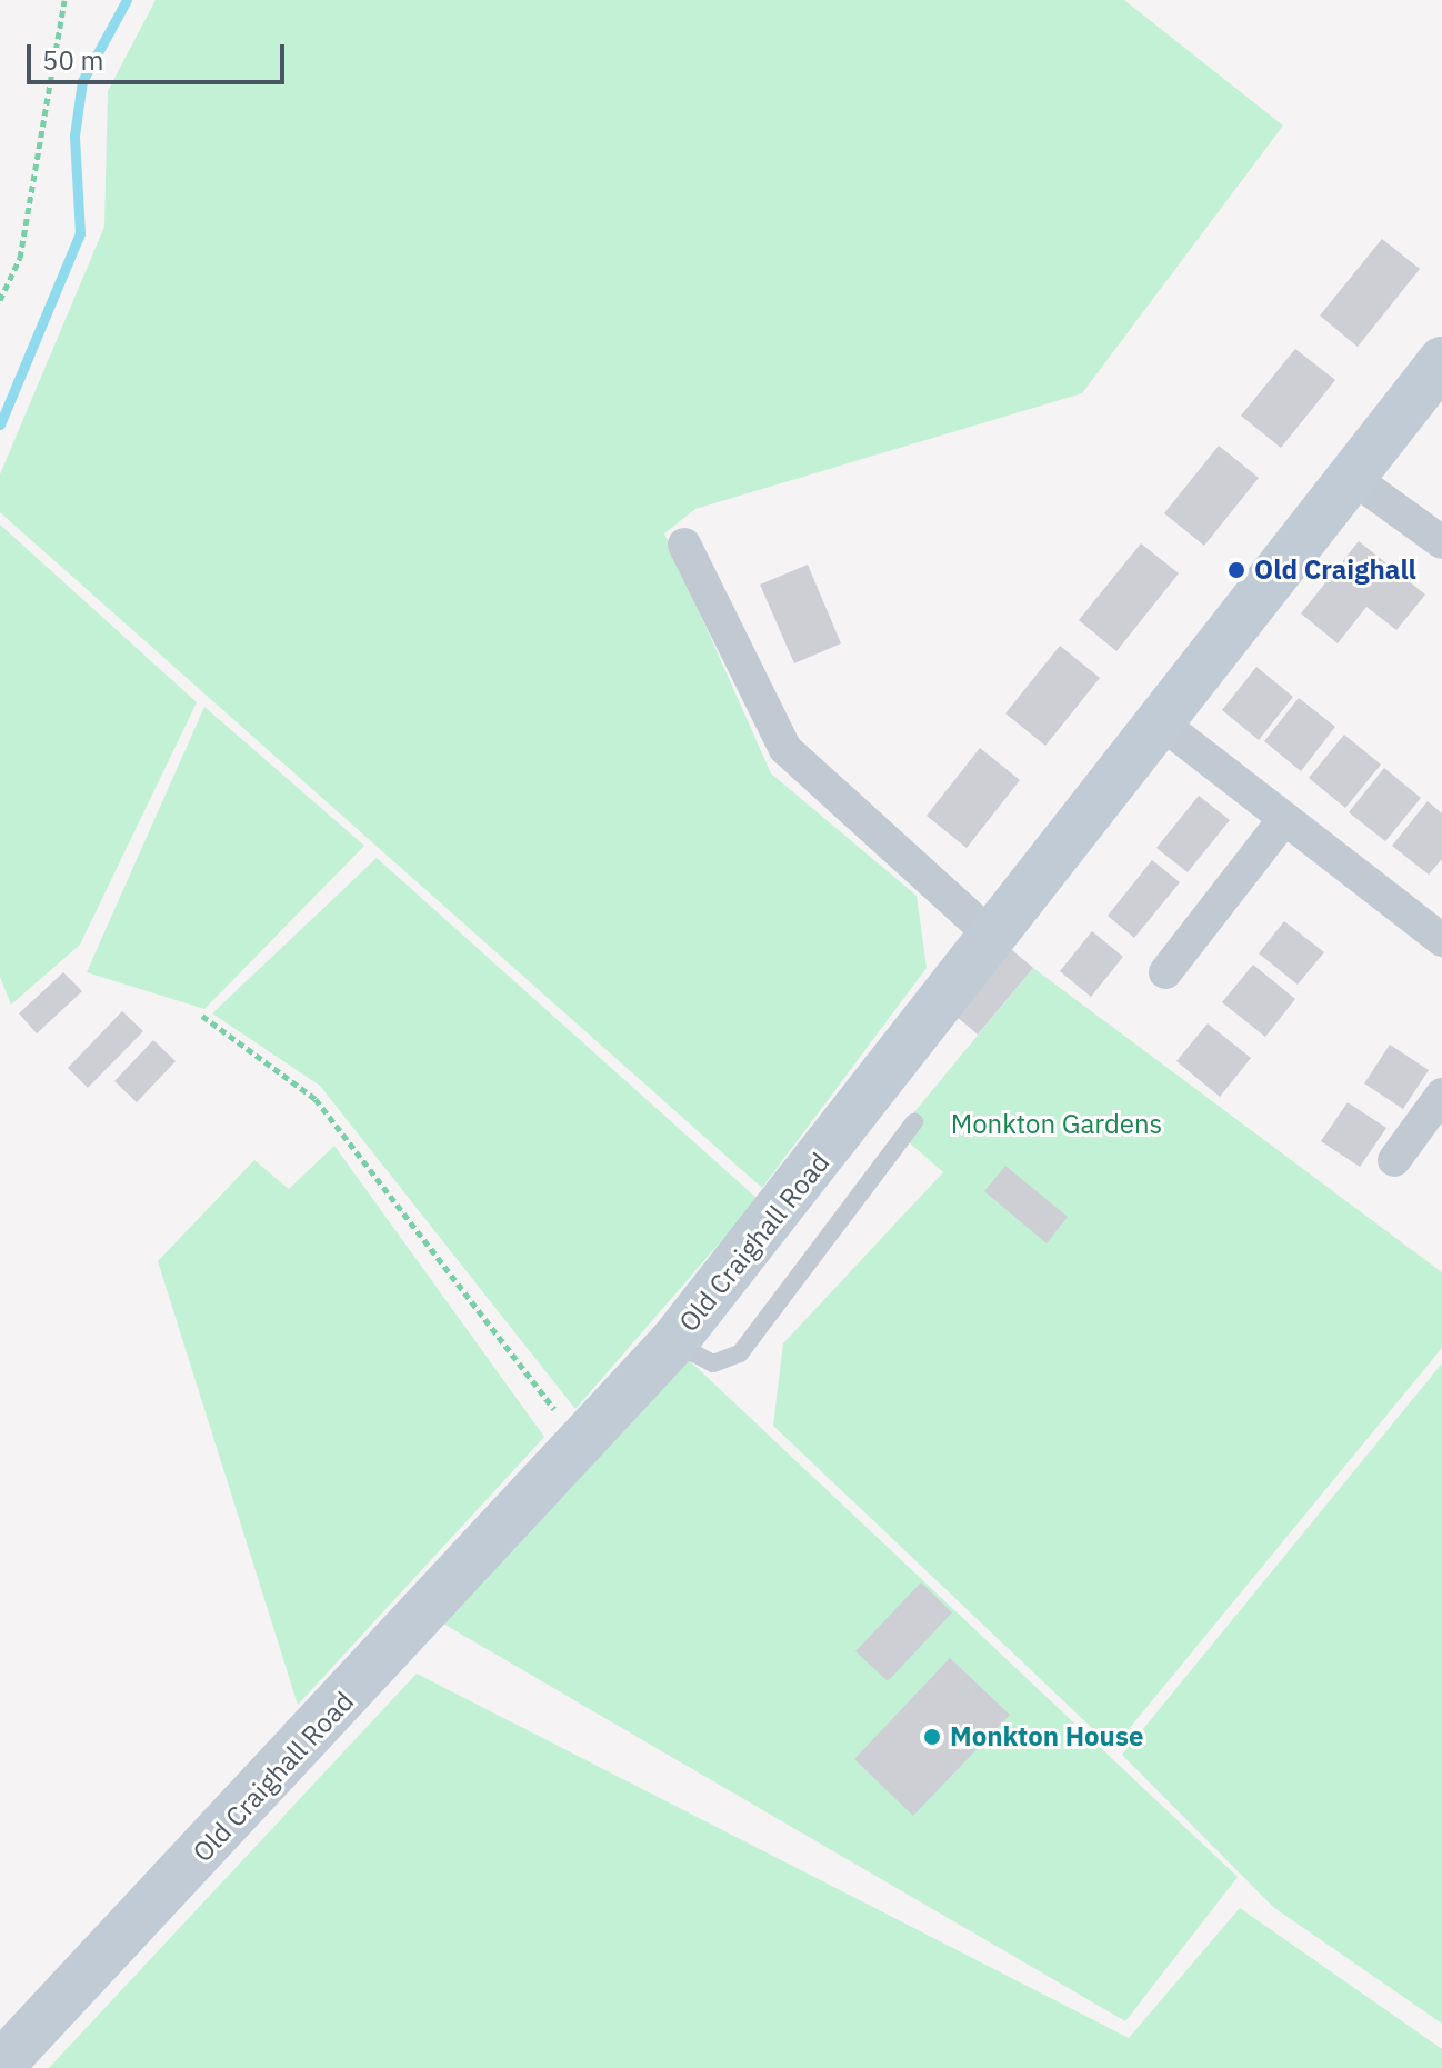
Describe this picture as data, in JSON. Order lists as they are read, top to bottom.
{
  "streets": {
    "main road": ["Old Craighall Road"]
  },
  "parks": ["Monkton Gardens"],
  "places": ["Old Craighall", "Monkton House"],
  "scale_bar": "50 m"
}
